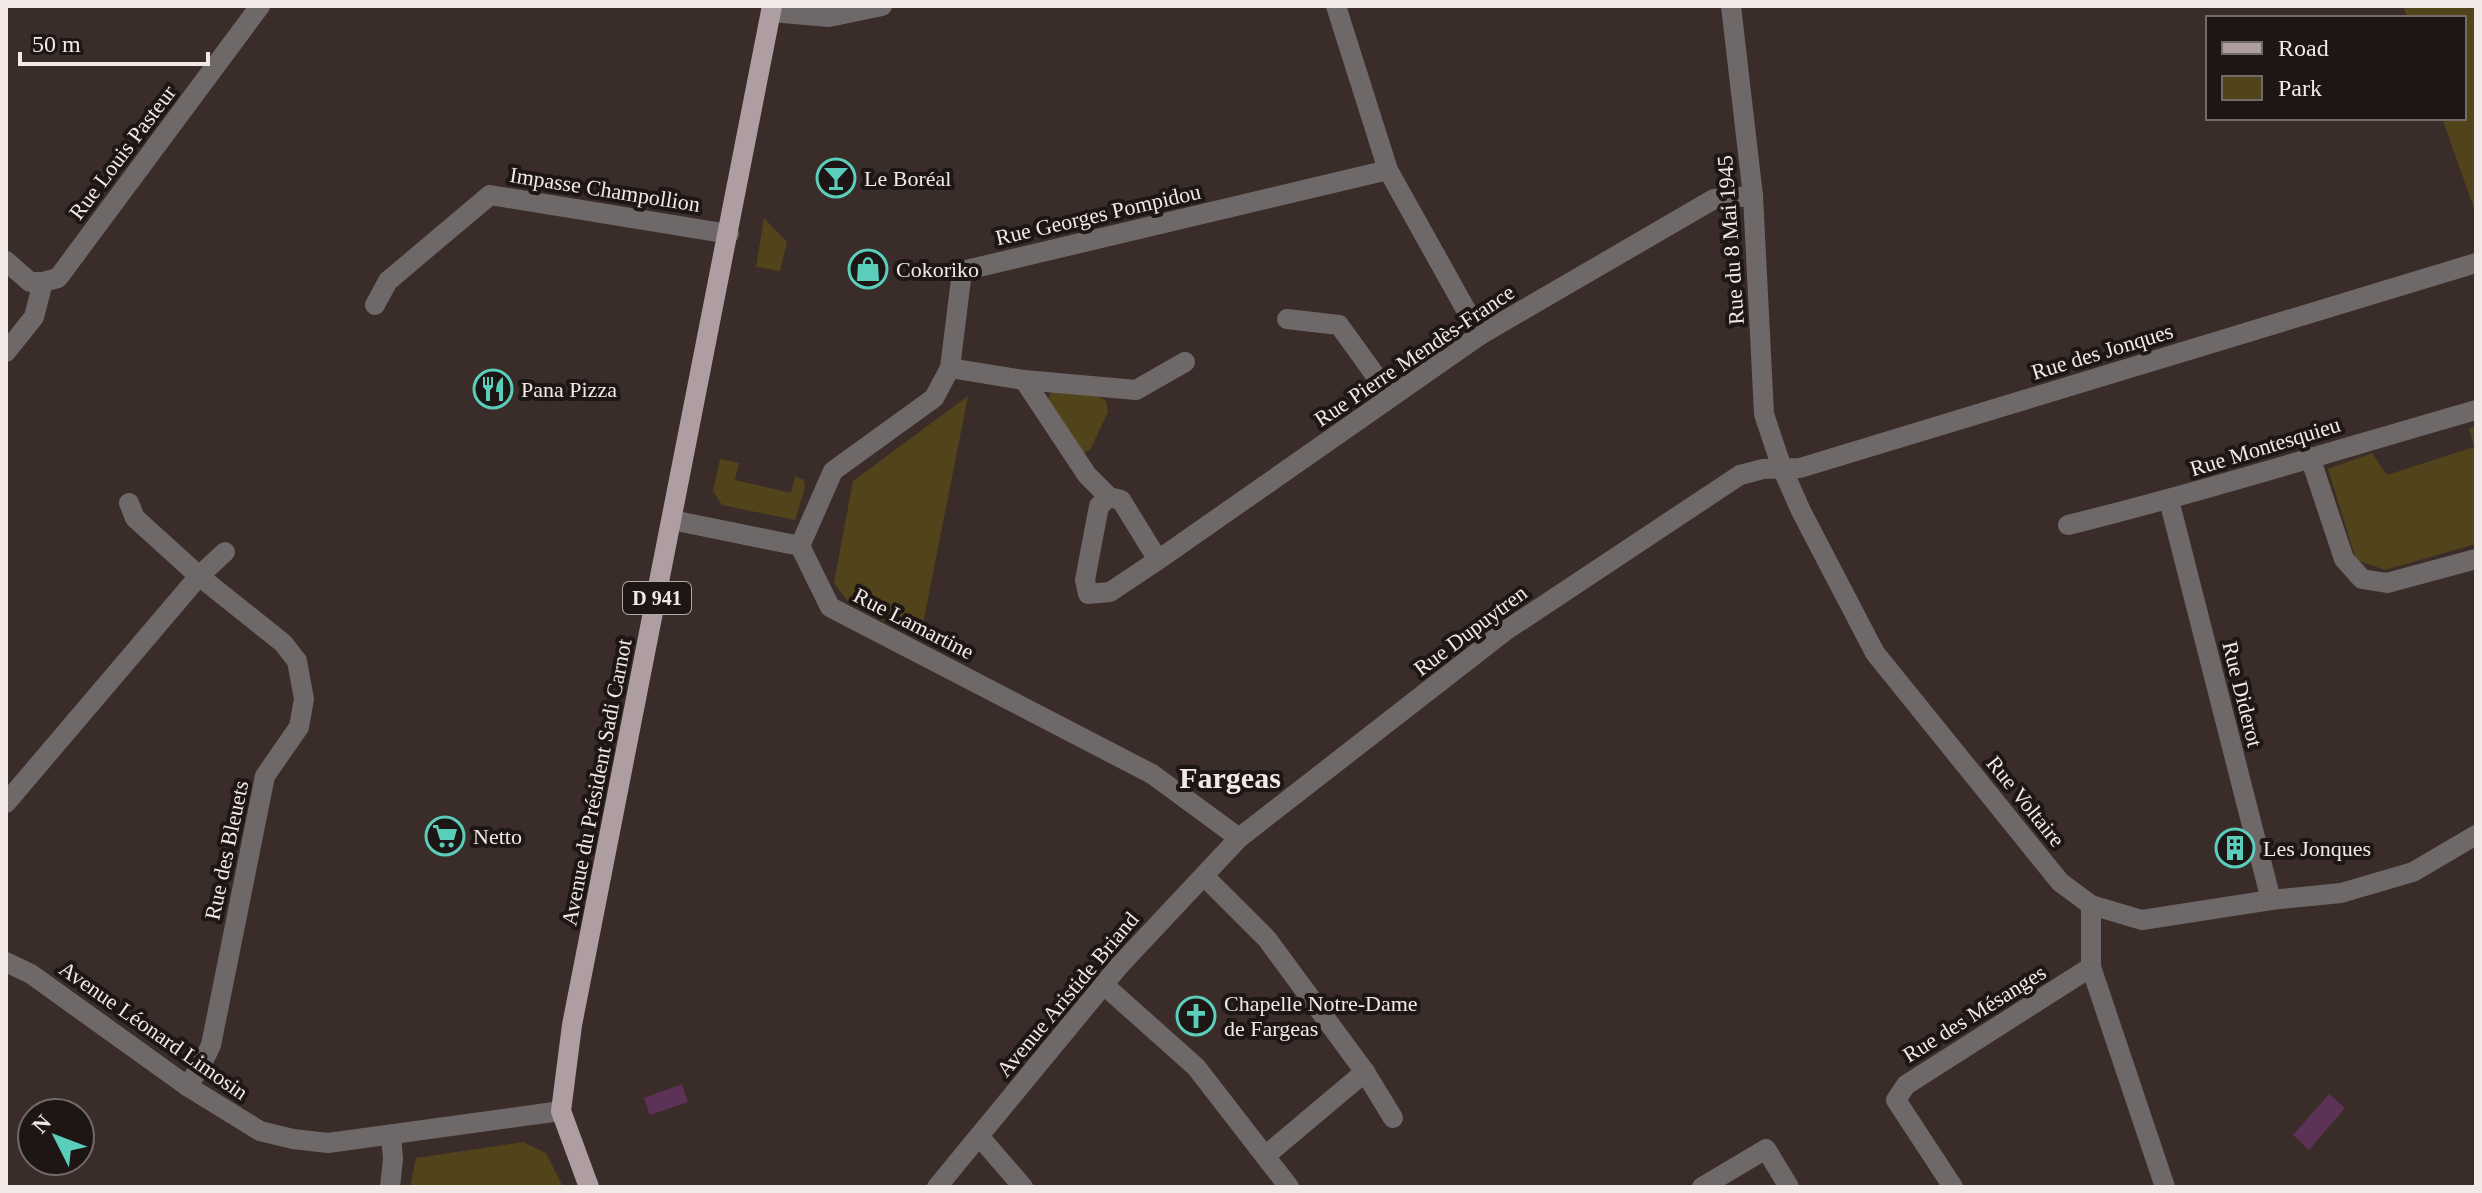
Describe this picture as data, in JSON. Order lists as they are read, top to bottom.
{
  "streets": {
    "main road": ["D 941", "Avenue du Président Sadi Carnot"],
    "street": [
      "Rue Louis Pasteur",
      "Impasse Champollion",
      "Rue Georges Pompidou",
      "Rue du 8 Mai 1945",
      "Rue des Jonques",
      "Rue Pierre Mendès-France",
      "Rue Montesquieu",
      "Rue Lamartine",
      "Rue Dupuytren",
      "Rue Diderot",
      "Rue Voltaire",
      "Rue des Bleuets",
      "Avenue Aristide Briand",
      "Rue des Mésanges",
      "Avenue Léonard Limosin"
    ]
  },
  "crossings": [
    ["Impasse Champollion", "Avenue du Président Sadi Carnot"],
    ["Rue Georges Pompidou", "Rue Lamartine"],
    ["Rue du 8 Mai 1945", "Rue des Jonques"],
    ["Rue du 8 Mai 1945", "Rue Pierre Mendès-France"],
    ["Rue du 8 Mai 1945", "Rue Voltaire"],
    ["Rue des Jonques", "Rue Dupuytren"],
    ["Rue des Jonques", "Rue Voltaire"],
    ["Rue Montesquieu", "Rue Diderot"],
    ["Rue Lamartine", "Rue Dupuytren"],
    ["Rue Lamartine", "Avenue Aristide Briand"],
    ["Rue Dupuytren", "Avenue Aristide Briand"],
    ["Avenue du Président Sadi Carnot", "Avenue Léonard Limosin"],
    ["Rue des Bleuets", "Avenue Léonard Limosin"]
  ],
  "districts": ["Fargeas"],
  "places": {
    "bar": ["Le Boréal"],
    "shop": ["Cokoriko"],
    "restaurant": ["Pana Pizza"],
    "supermarket": ["Netto"],
    "building": ["Les Jonques"],
    "church": ["Chapelle Notre-Dame de Fargeas"]
  },
  "legend": ["Road", "Park"],
  "scale_bar": "50 m",
  "north": "top left"
}
